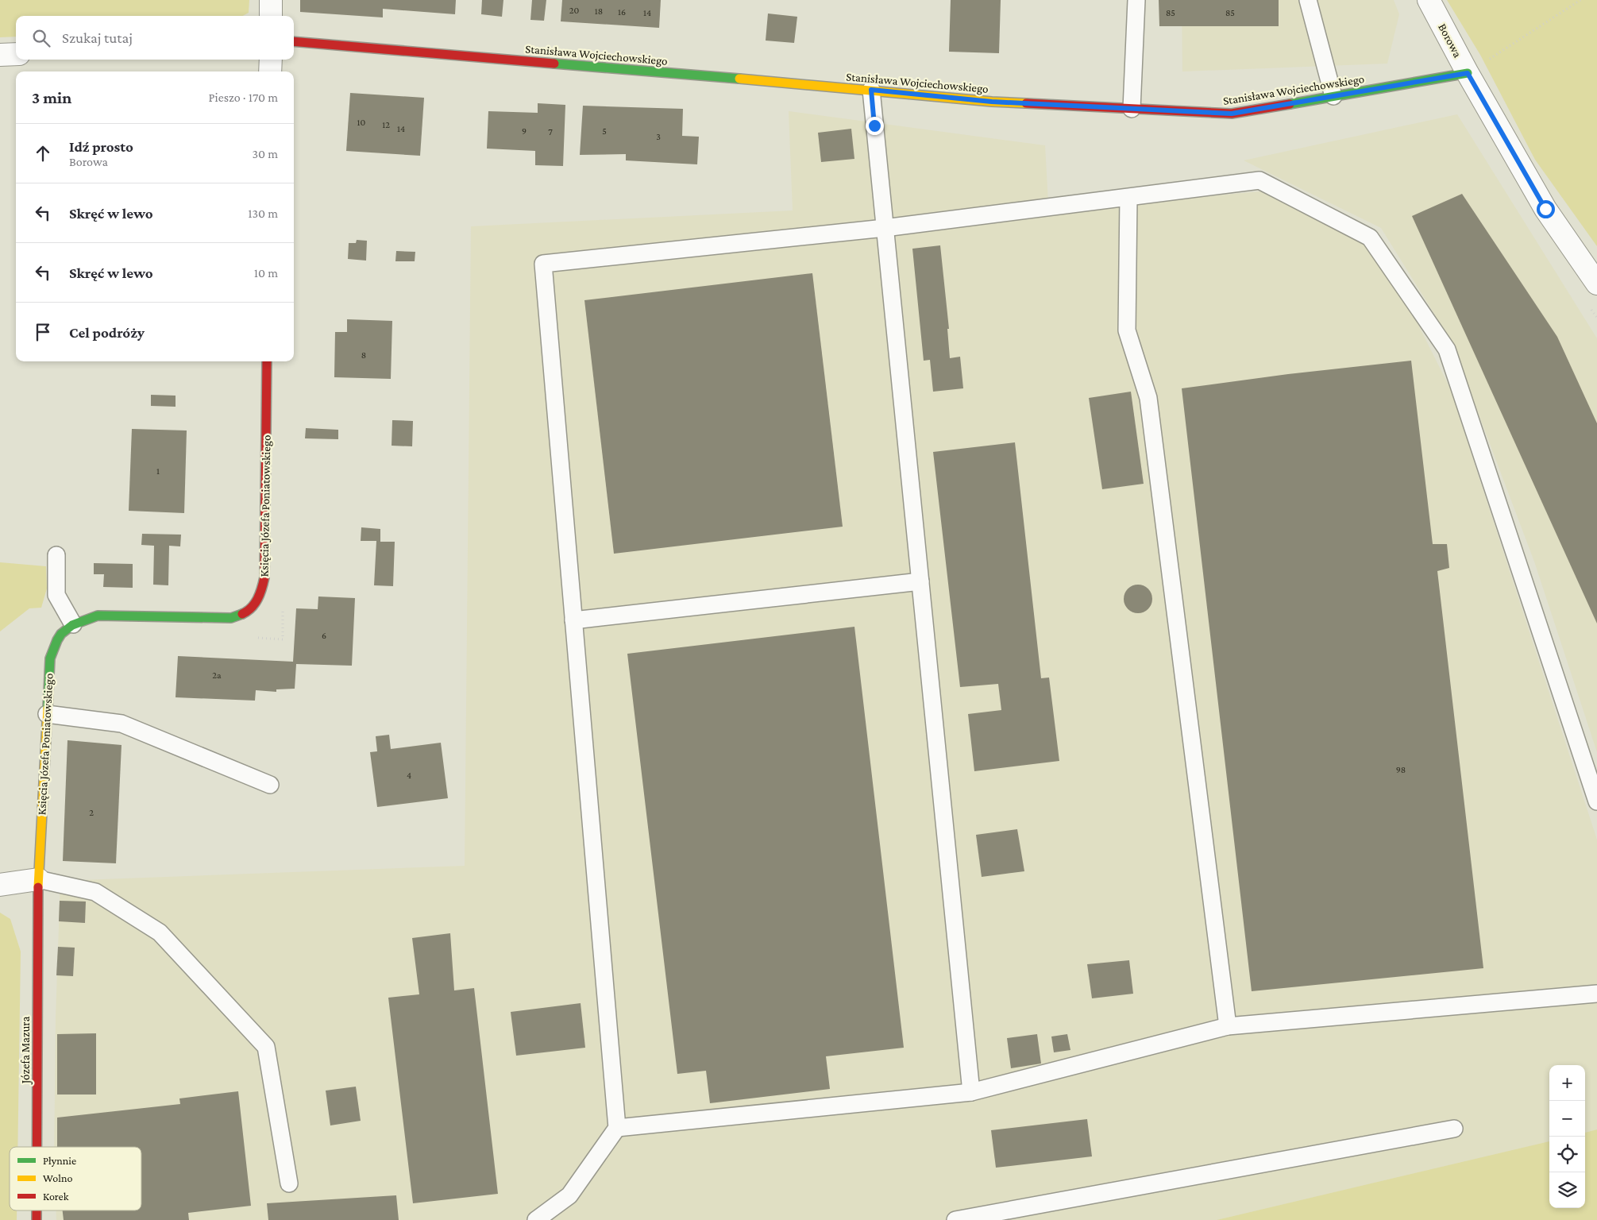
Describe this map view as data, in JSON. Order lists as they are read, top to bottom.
{
  "streets": {
    "street": [
      "Borowa",
      "Stanisława Wojciechowskiego",
      "Księcia Józefa Poniatowskiego",
      "Józefa Mazura"
    ]
  },
  "crossings": [
    ["Borowa", "Stanisława Wojciechowskiego"],
    ["Księcia Józefa Poniatowskiego", "Józefa Mazura"]
  ],
  "house_numbers": [
    "20",
    "18",
    "16",
    "14",
    "85",
    "85",
    "10",
    "12",
    "14",
    "9",
    "5",
    "7",
    "3",
    "8",
    "1",
    "6",
    "2a",
    "98",
    "4",
    "2"
  ],
  "legend": ["Płynnie", "Wolno", "Korek"],
  "page": {
    "search": "Szukaj tutaj",
    "heading": ["3 min", "Pieszo · 170 m"],
    "list": [
      ["Idź prosto", "Borowa", "30 m"],
      ["Skręć w lewo", "130 m"],
      ["Skręć w lewo", "10 m"],
      "Cel podróży"
    ],
    "map_buttons": ["+", "−"]
  }
}
